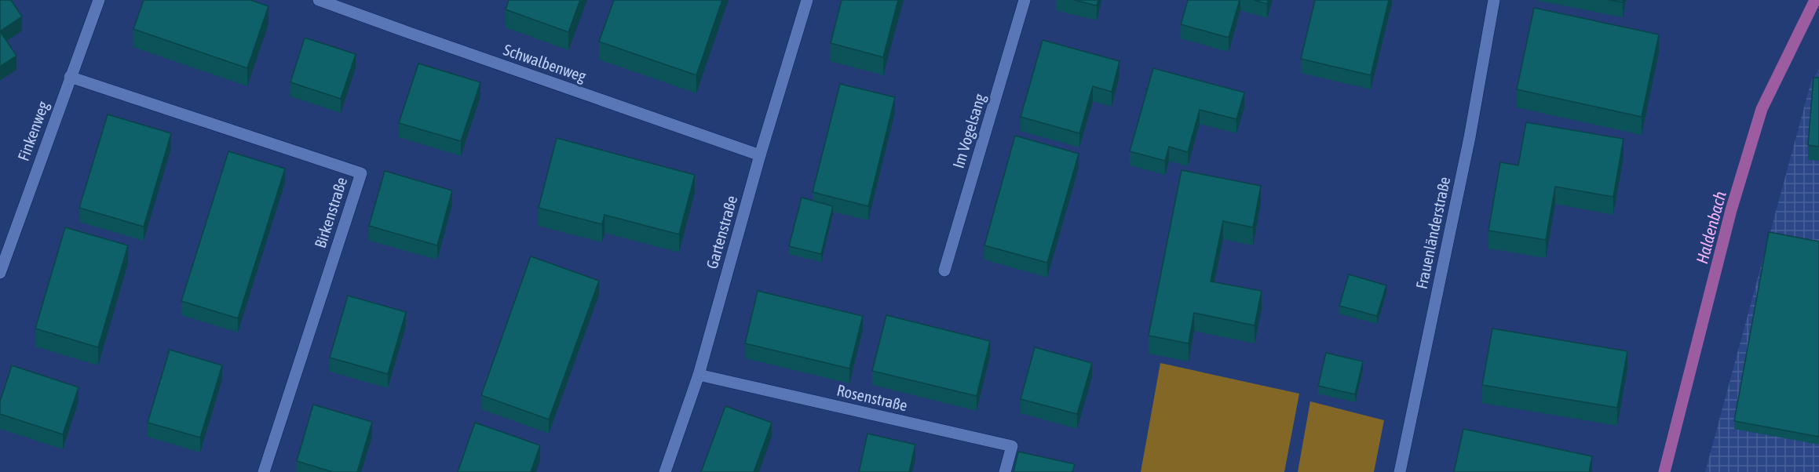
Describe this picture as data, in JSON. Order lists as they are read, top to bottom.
{
  "streets": {
    "street": [
      "Schwalbenweg",
      "Finkenweg",
      "Im Vogelsang",
      "Birkenstraße",
      "Gartenstraße",
      "Frauenländerstraße",
      "Rosenstraße"
    ]
  },
  "crossings": [
    ["Schwalbenweg", "Gartenstraße"],
    ["Finkenweg", "Birkenstraße"],
    ["Gartenstraße", "Rosenstraße"]
  ],
  "water": ["Haldenbach"]
}
